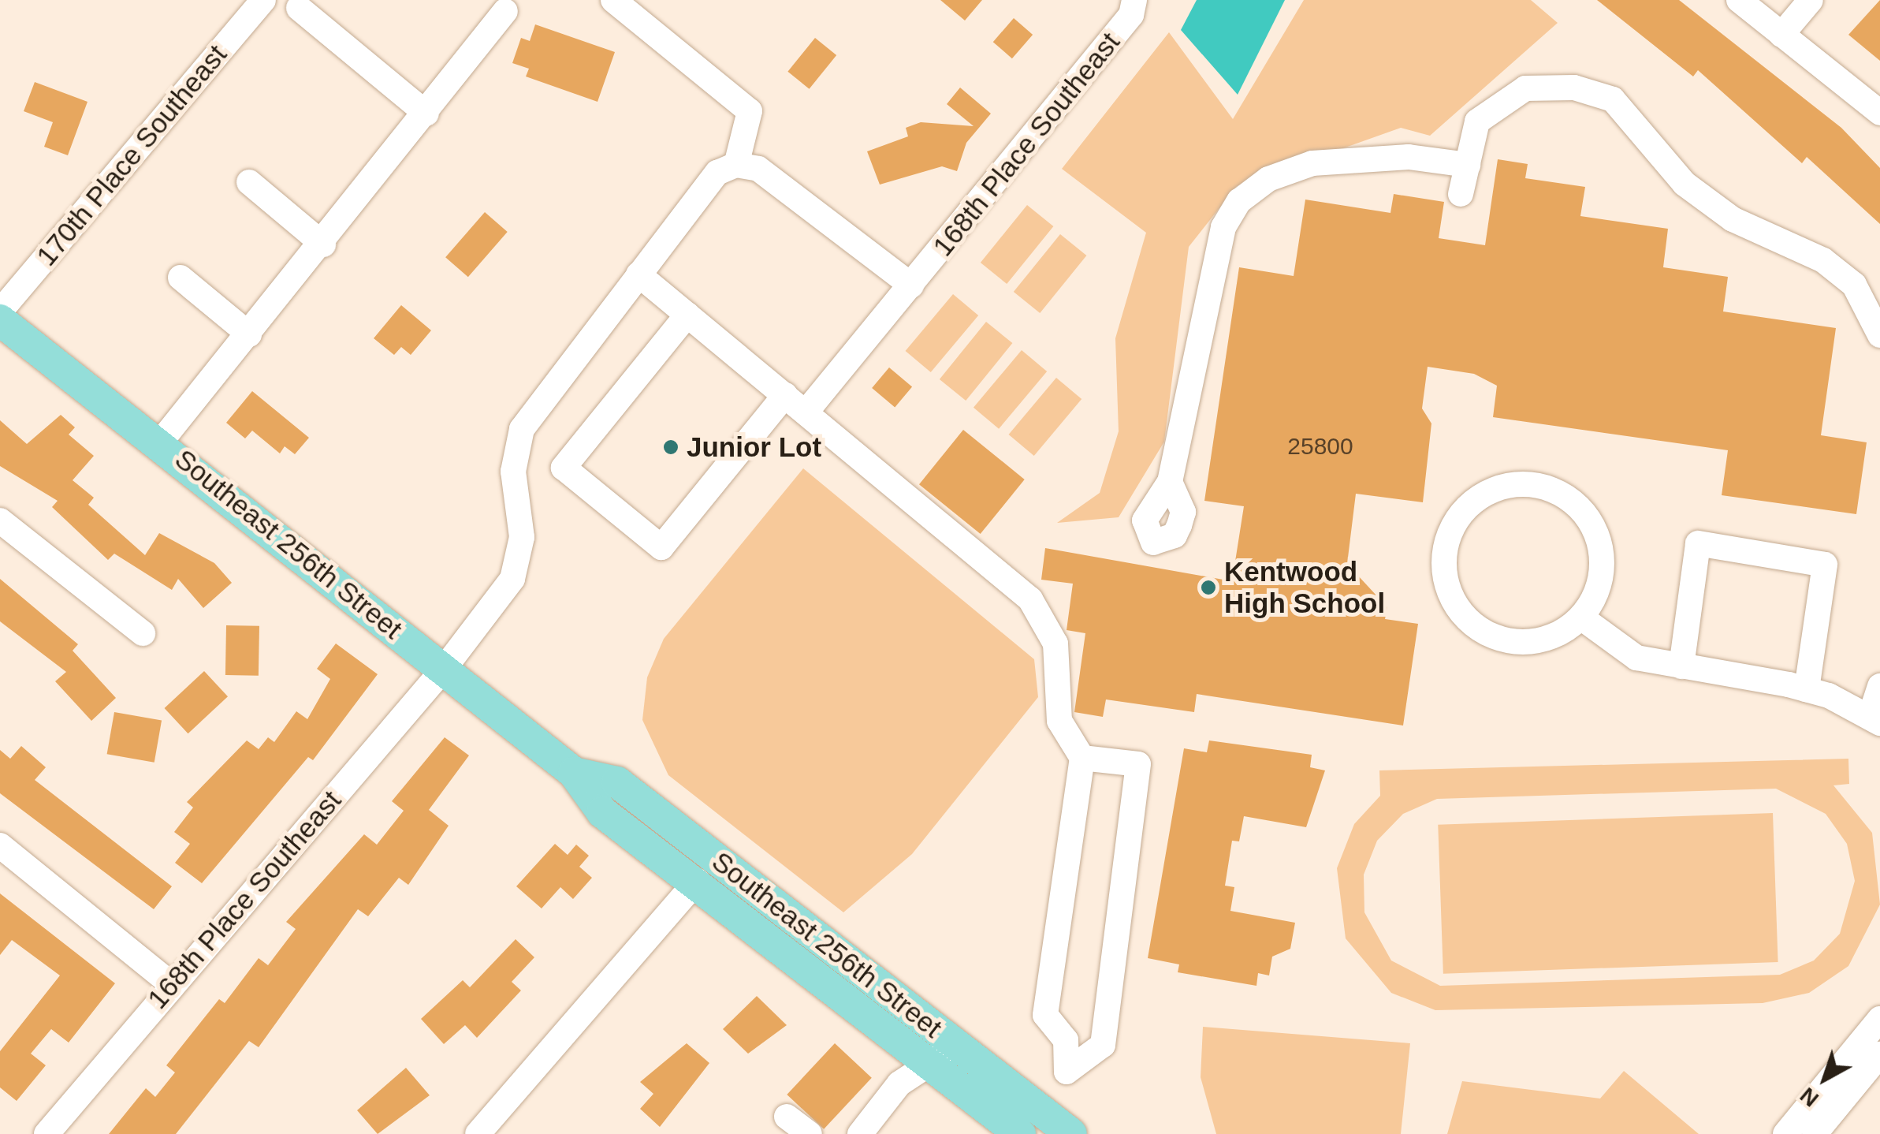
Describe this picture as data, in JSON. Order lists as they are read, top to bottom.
{
  "streets": {
    "main road": ["Southeast 256th Street"],
    "street": ["168th Place Southeast", "170th Place Southeast"]
  },
  "crossings": [
    ["168th Place Southeast", "Southeast 256th Street"]
  ],
  "places": ["Junior Lot", "Kentwood High School"],
  "house_numbers": ["25800"],
  "north": "bottom left"
}
